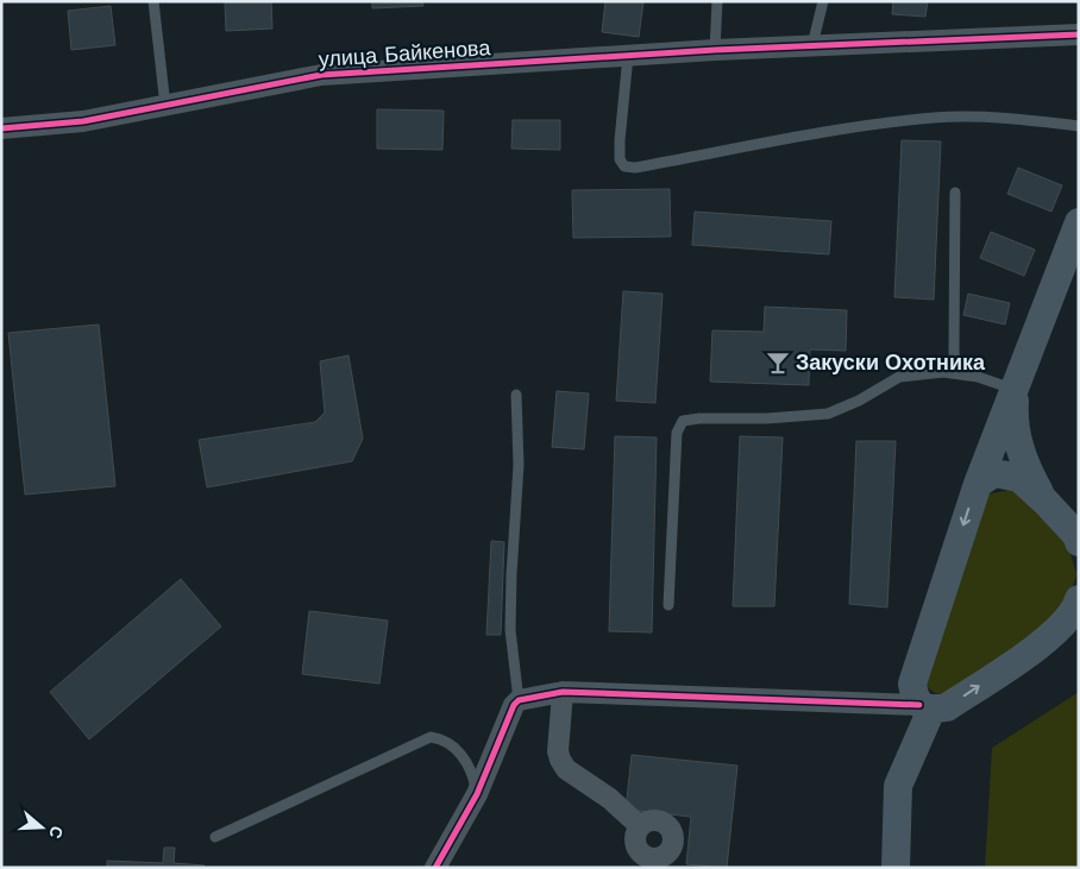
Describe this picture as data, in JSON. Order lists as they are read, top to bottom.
{
  "streets": {
    "street": ["улица Байкенова"]
  },
  "places": {
    "bar": ["Закуски Охотника"]
  },
  "north": "right"
}
